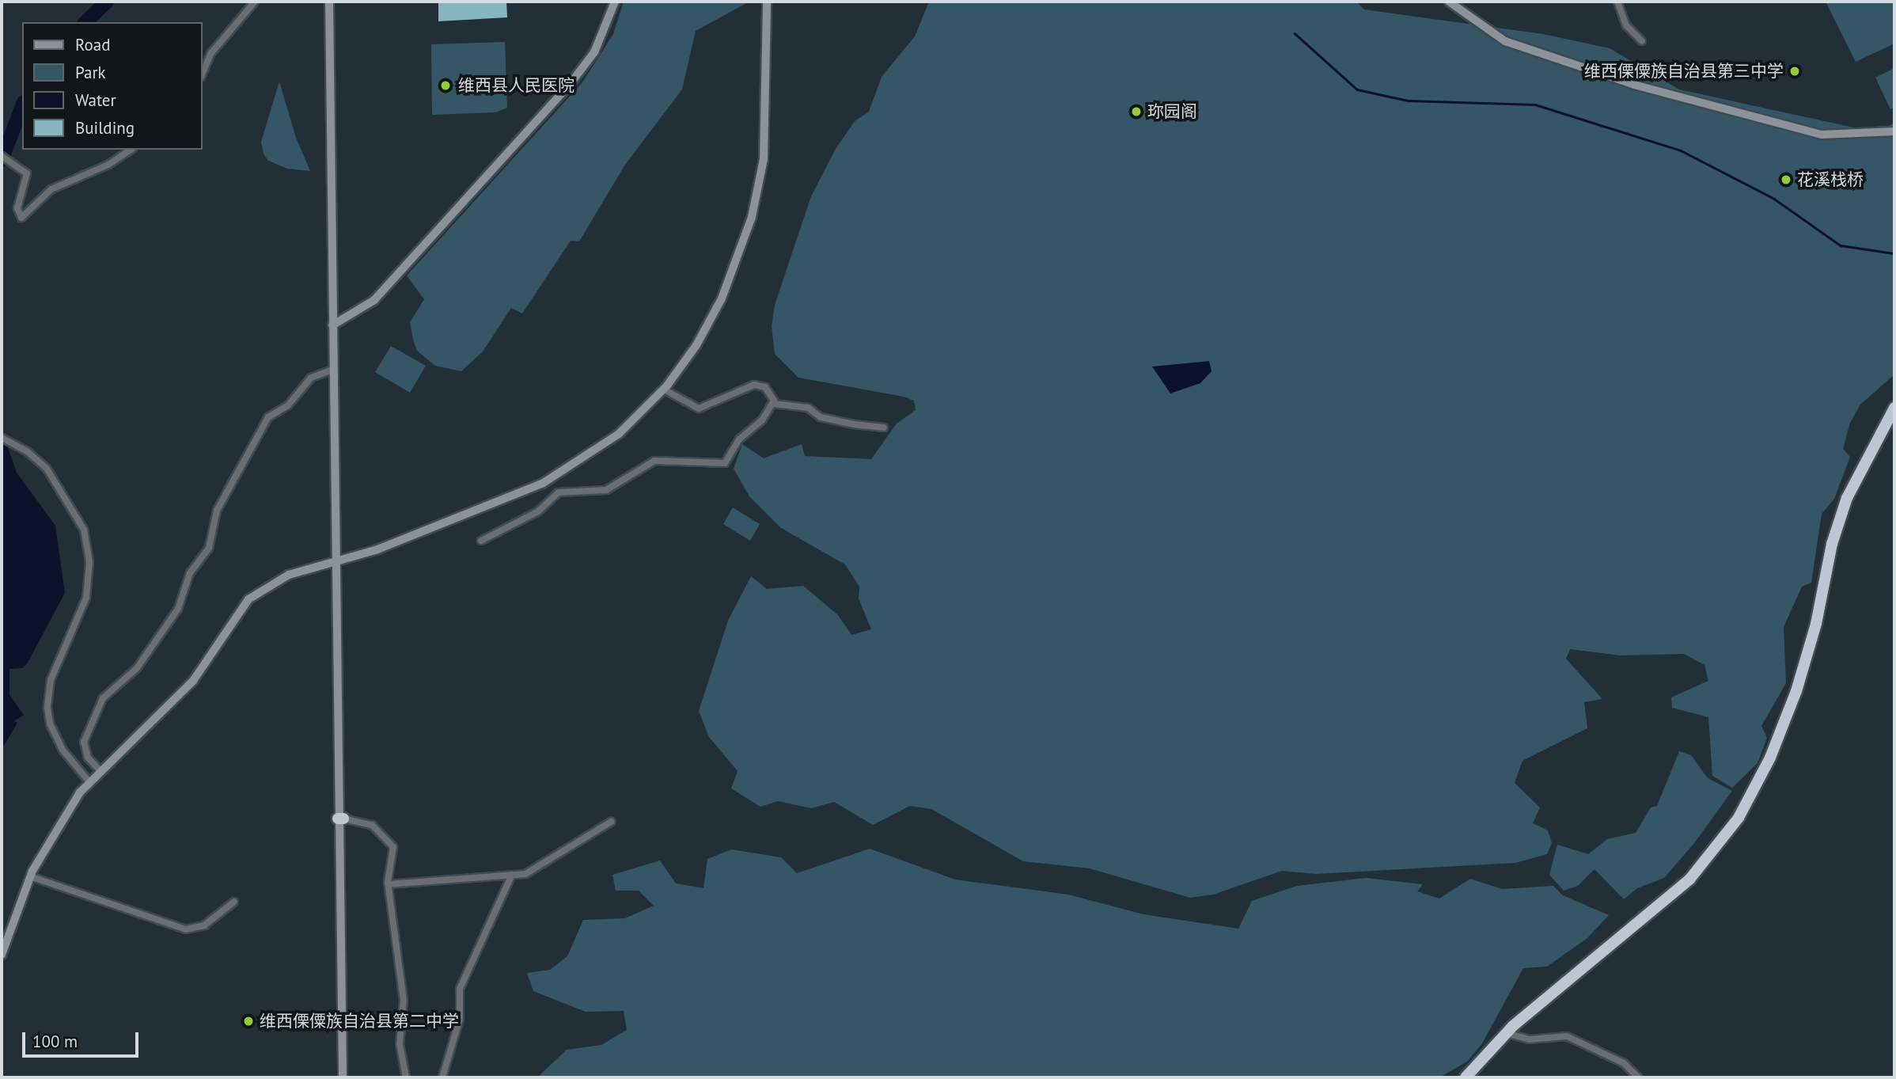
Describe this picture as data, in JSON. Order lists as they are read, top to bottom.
{
  "places": [
    "维西傈僳族自治县第三中学",
    "维西县人民医院",
    "珎园阁",
    "花溪栈桥",
    "维西傈僳族自治县第二中学"
  ],
  "legend": [
    "Road",
    "Park",
    "Water",
    "Building"
  ],
  "scale_bar": "100 m"
}
